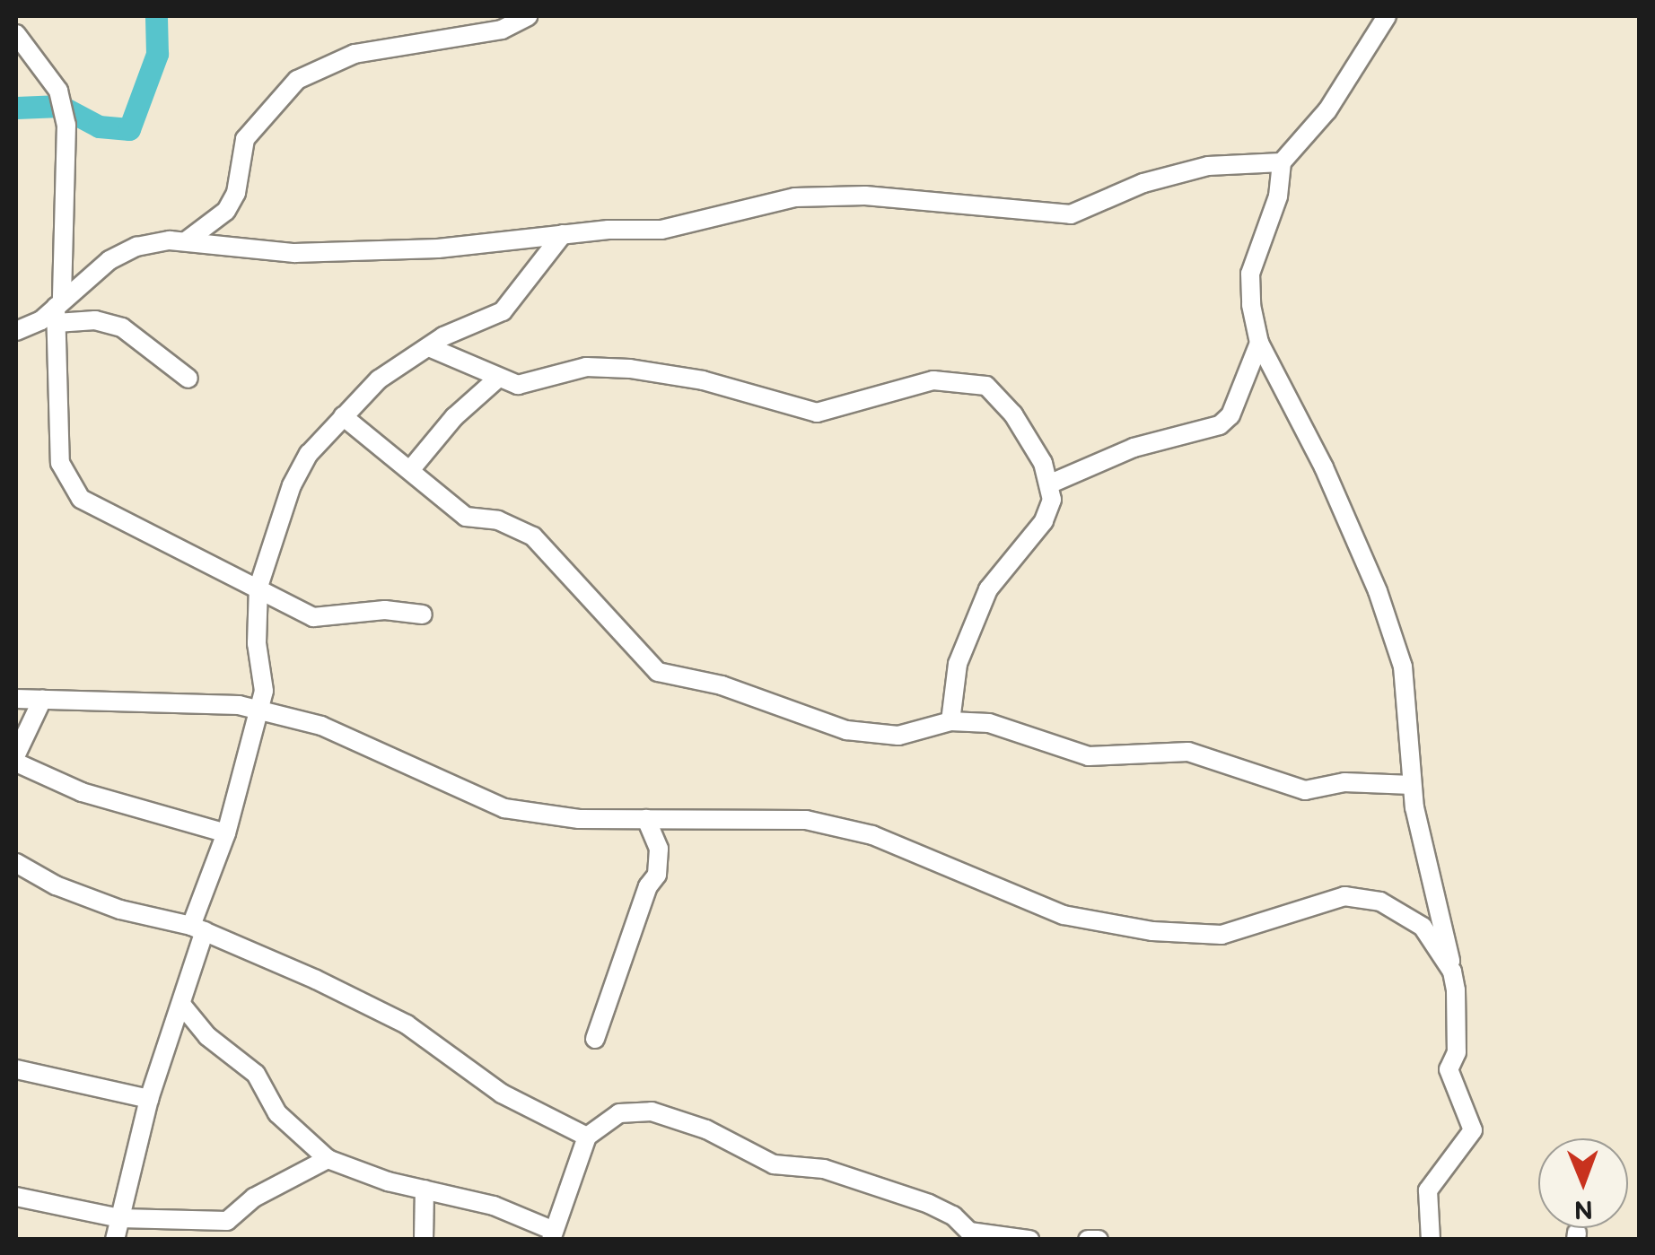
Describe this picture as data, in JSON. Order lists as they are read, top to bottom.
{
  "north": "bottom"
}
